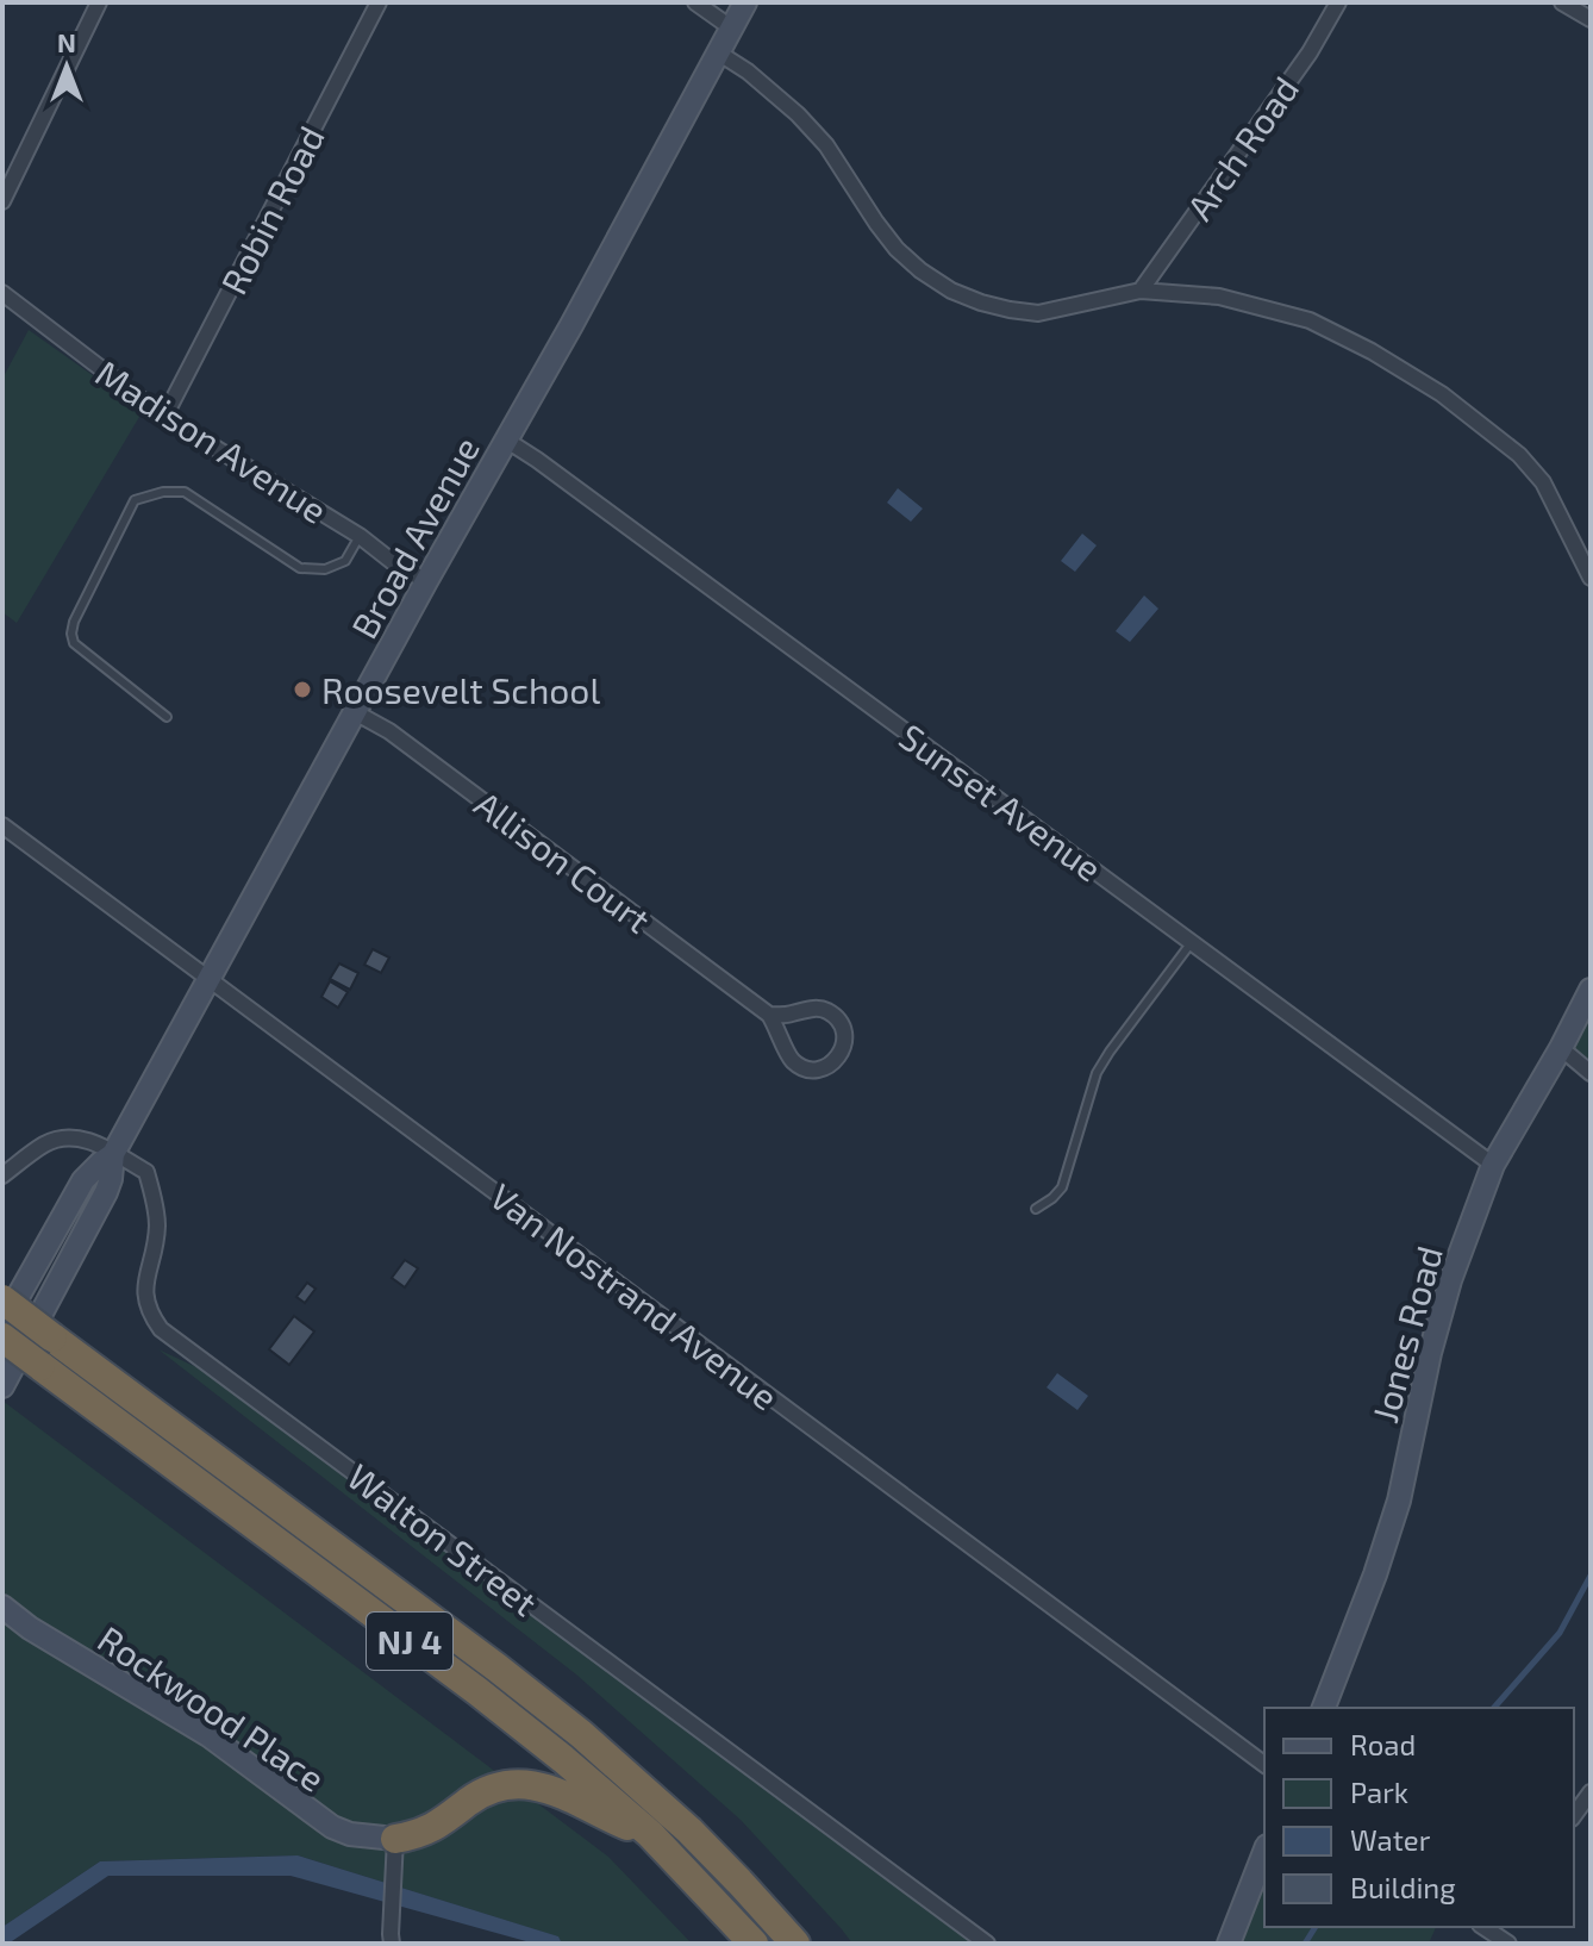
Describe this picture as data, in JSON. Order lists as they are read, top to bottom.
{
  "streets": {
    "highway": ["NJ 4"],
    "street": [
      "Arch Road",
      "Robin Road",
      "Madison Avenue",
      "Broad Avenue",
      "Sunset Avenue",
      "Allison Court",
      "Van Nostrand Avenue",
      "Jones Road",
      "Walton Street",
      "Rockwood Place"
    ]
  },
  "crossings": [
    ["Robin Road", "Madison Avenue"],
    ["Madison Avenue", "Broad Avenue"],
    ["Broad Avenue", "Sunset Avenue"],
    ["Broad Avenue", "Allison Court"],
    ["Broad Avenue", "Van Nostrand Avenue"],
    ["Broad Avenue", "Walton Street"],
    ["Sunset Avenue", "Jones Road"]
  ],
  "places": ["Roosevelt School"],
  "legend": [
    "Road",
    "Park",
    "Water",
    "Building"
  ],
  "north": "top"
}
